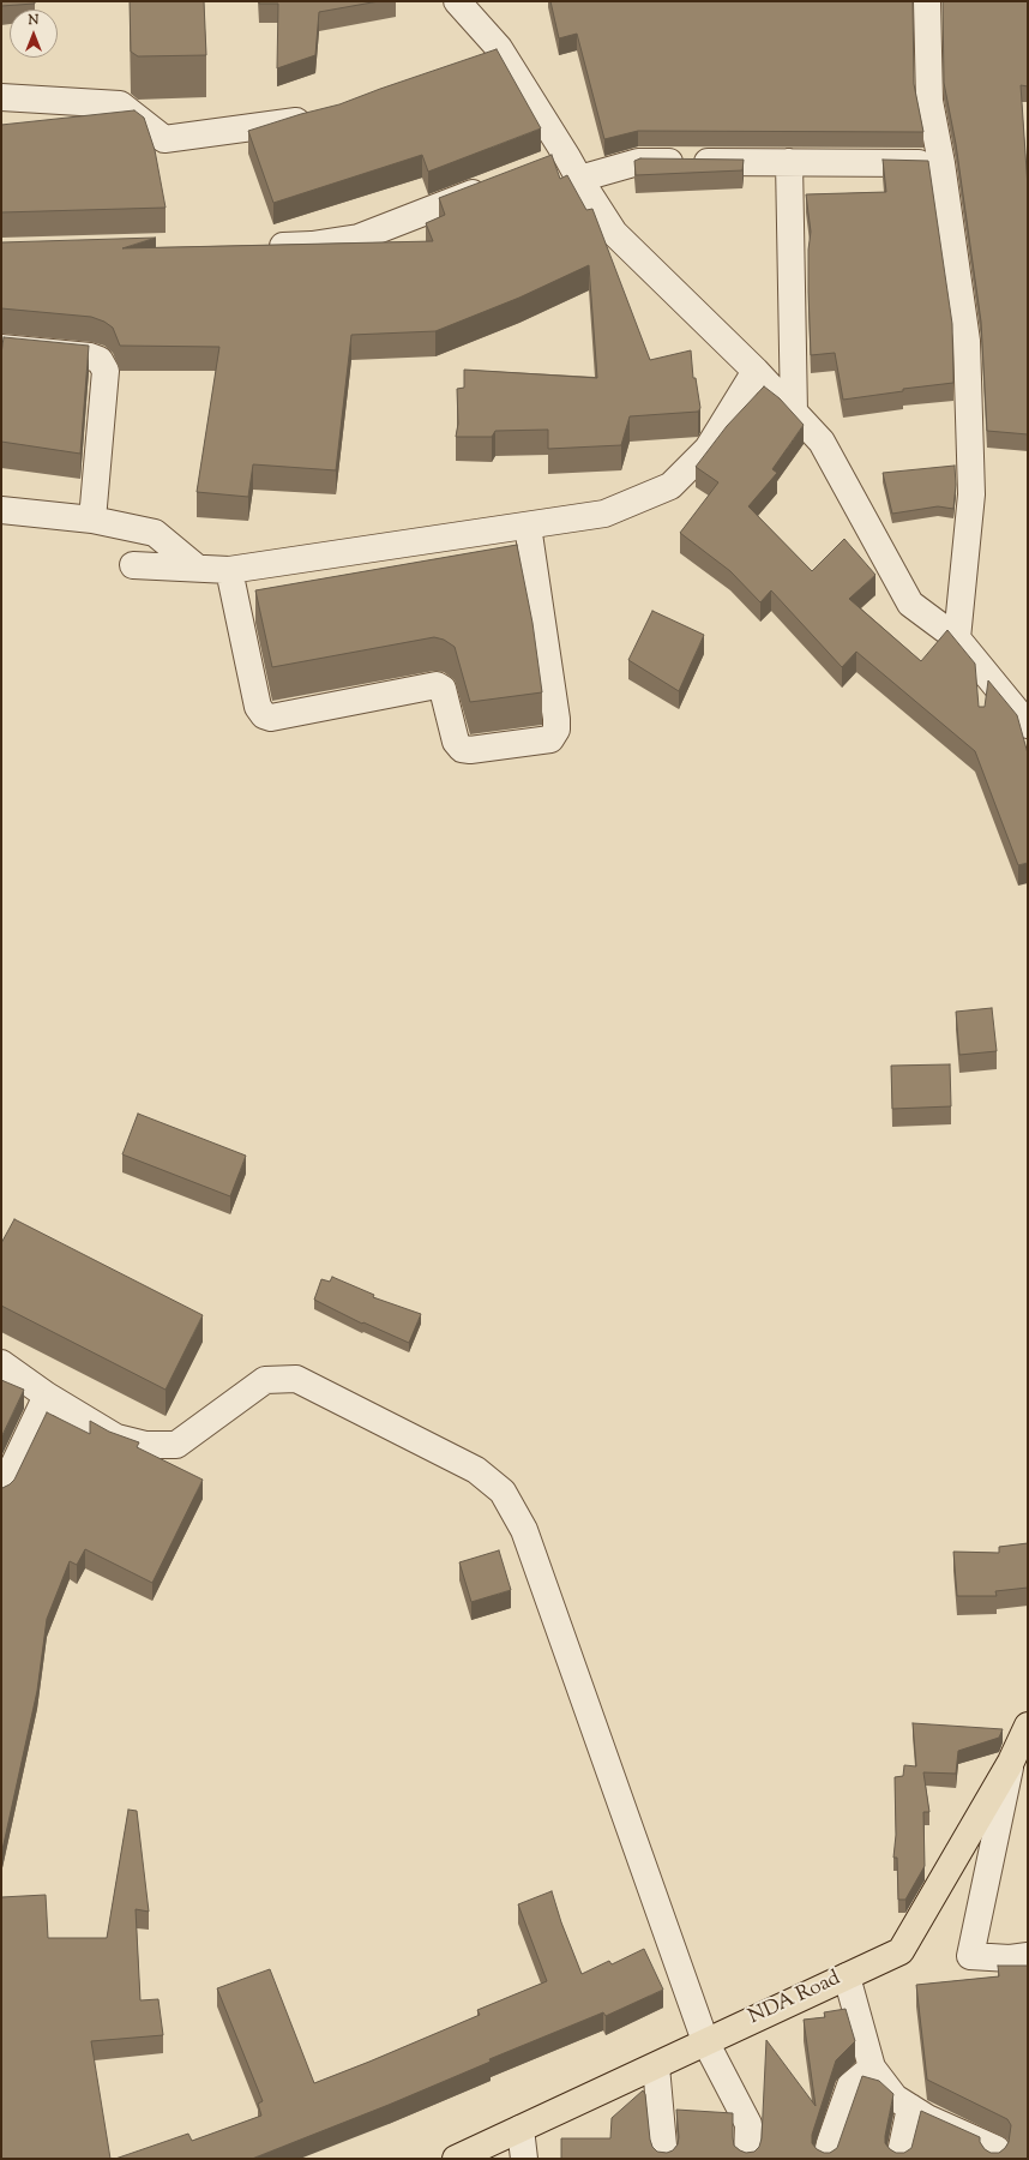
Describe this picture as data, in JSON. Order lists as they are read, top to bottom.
{
  "streets": {
    "main road": ["NDA Road"]
  },
  "north": "top"
}
